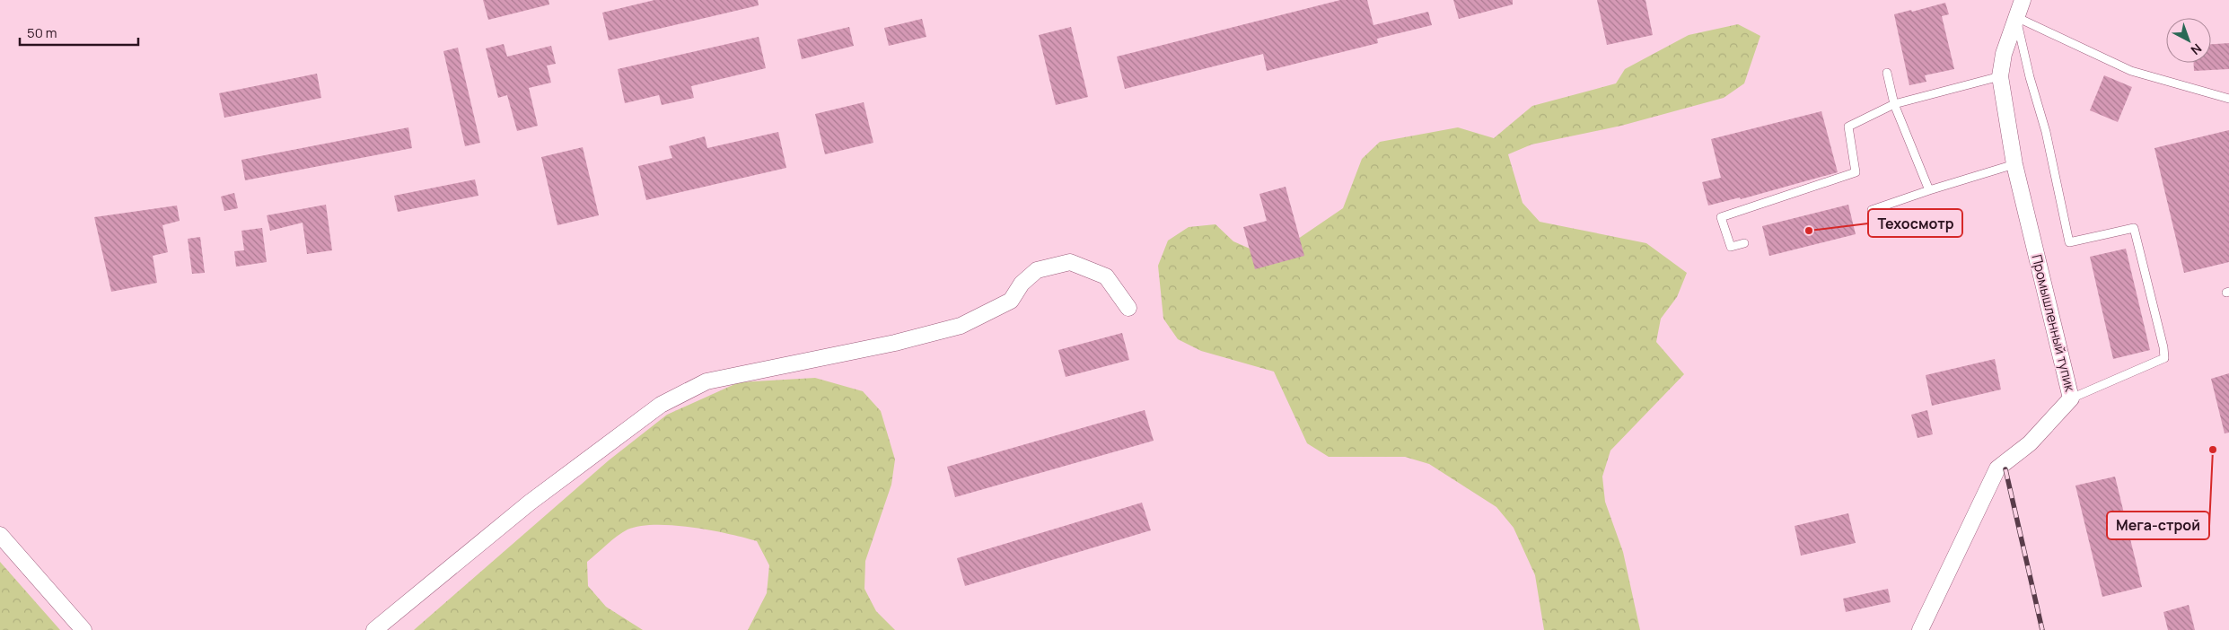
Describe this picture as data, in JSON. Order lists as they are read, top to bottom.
{
  "streets": {
    "street": ["Промышленный тупик"]
  },
  "places": ["Техосмотр", "Мега-строй"],
  "scale_bar": "50 m",
  "north": "bottom right"
}
